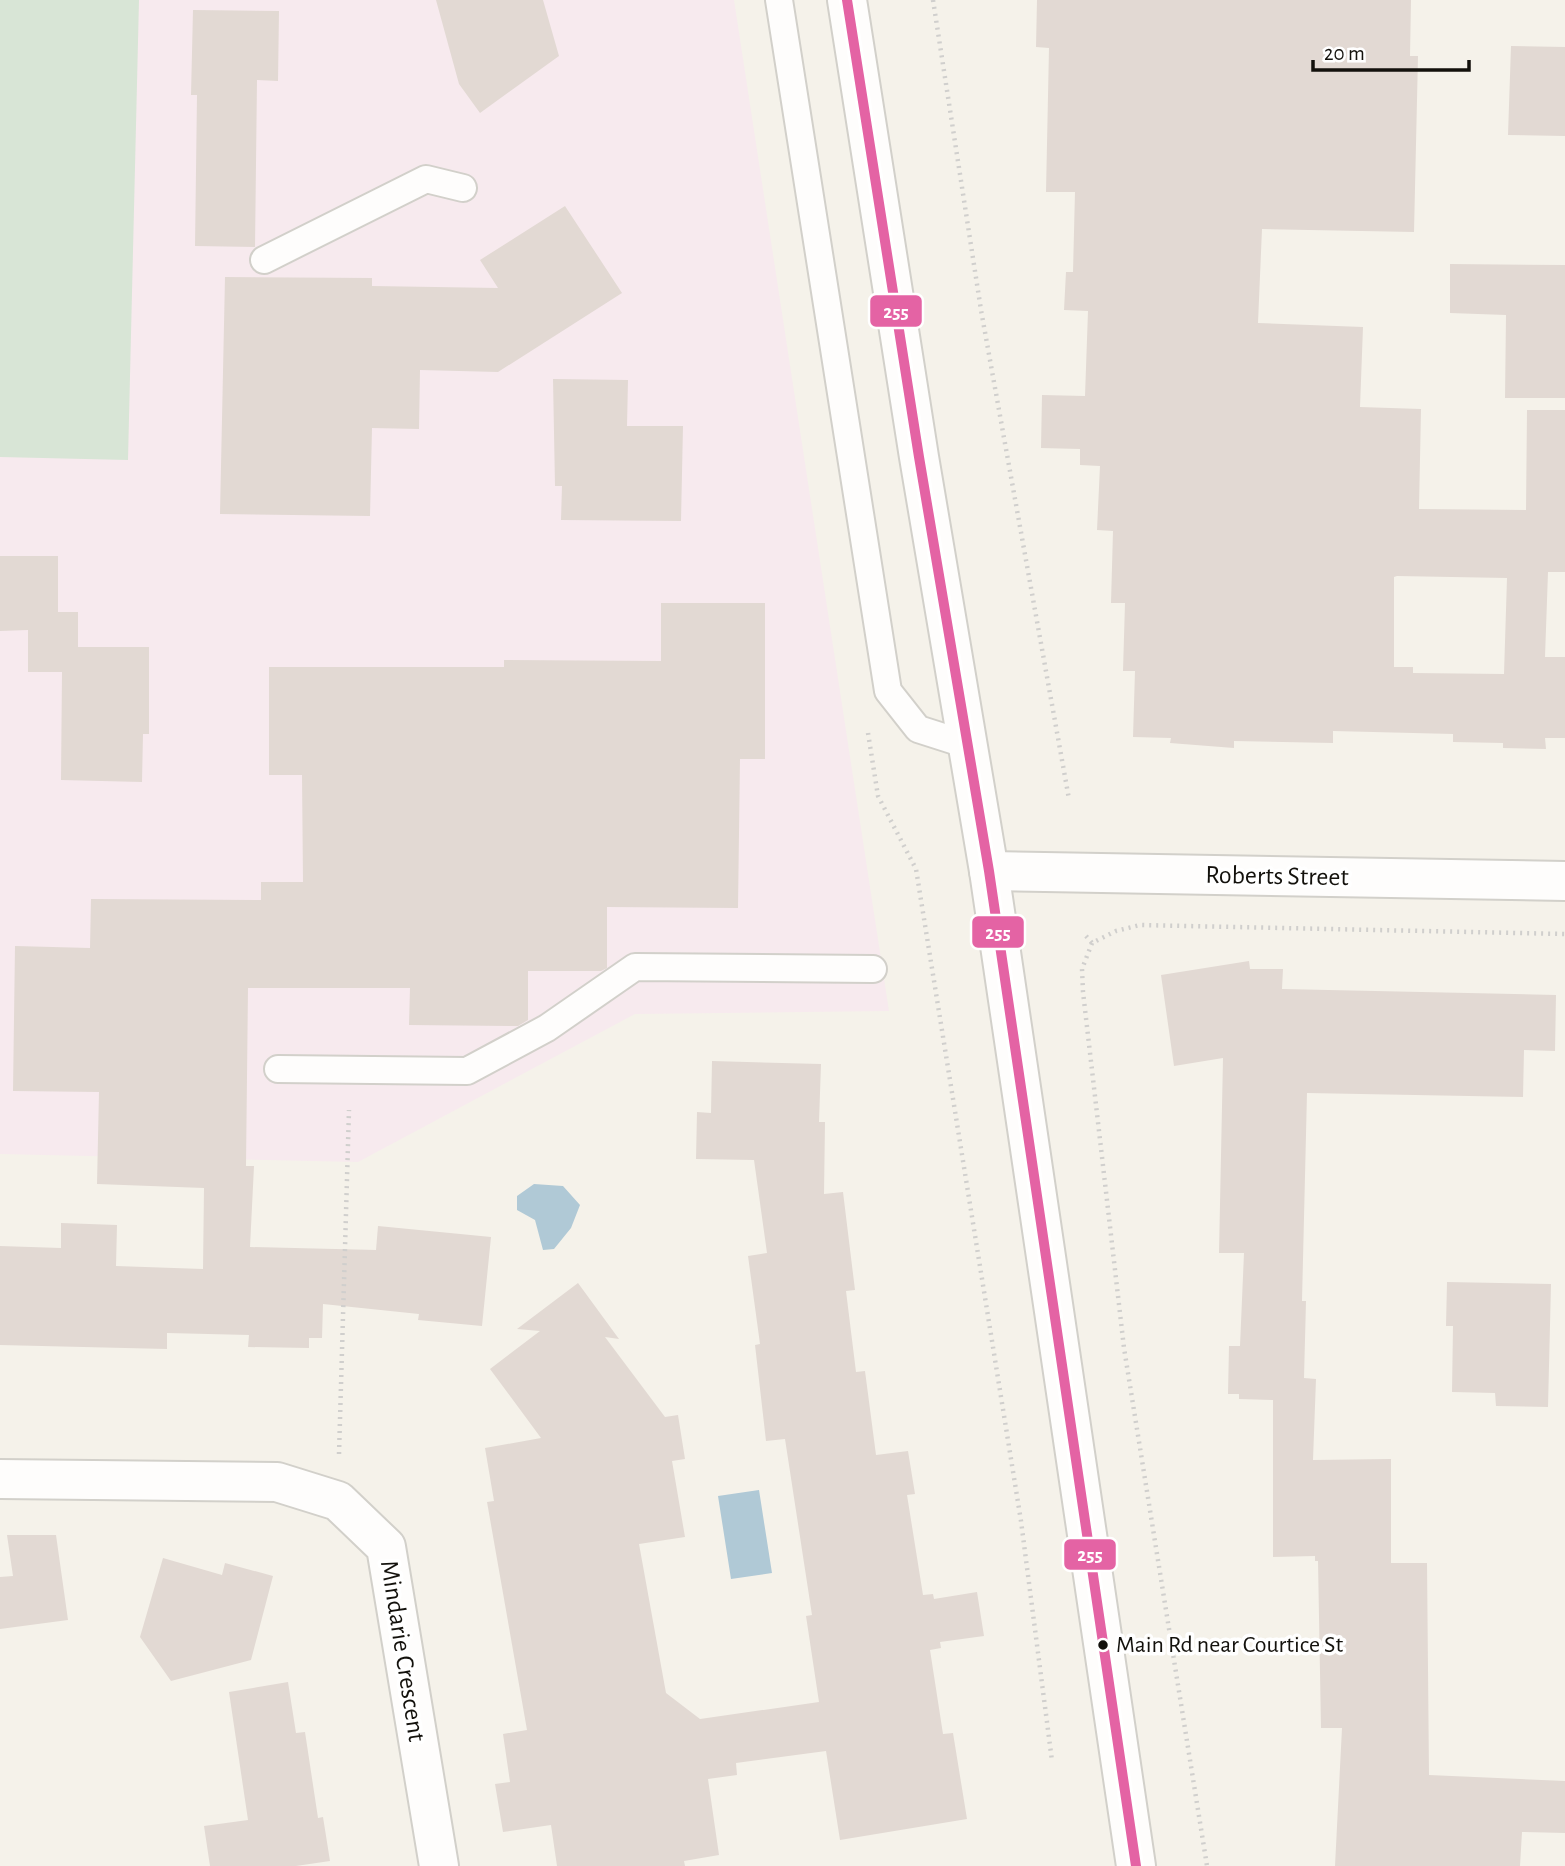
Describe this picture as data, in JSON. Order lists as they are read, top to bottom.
{
  "streets": {
    "main road": ["Roberts Street", "Mindarie Crescent"]
  },
  "places": ["Main Rd near Courtice St"],
  "lines": ["transit line 255"],
  "scale_bar": "20 m"
}
